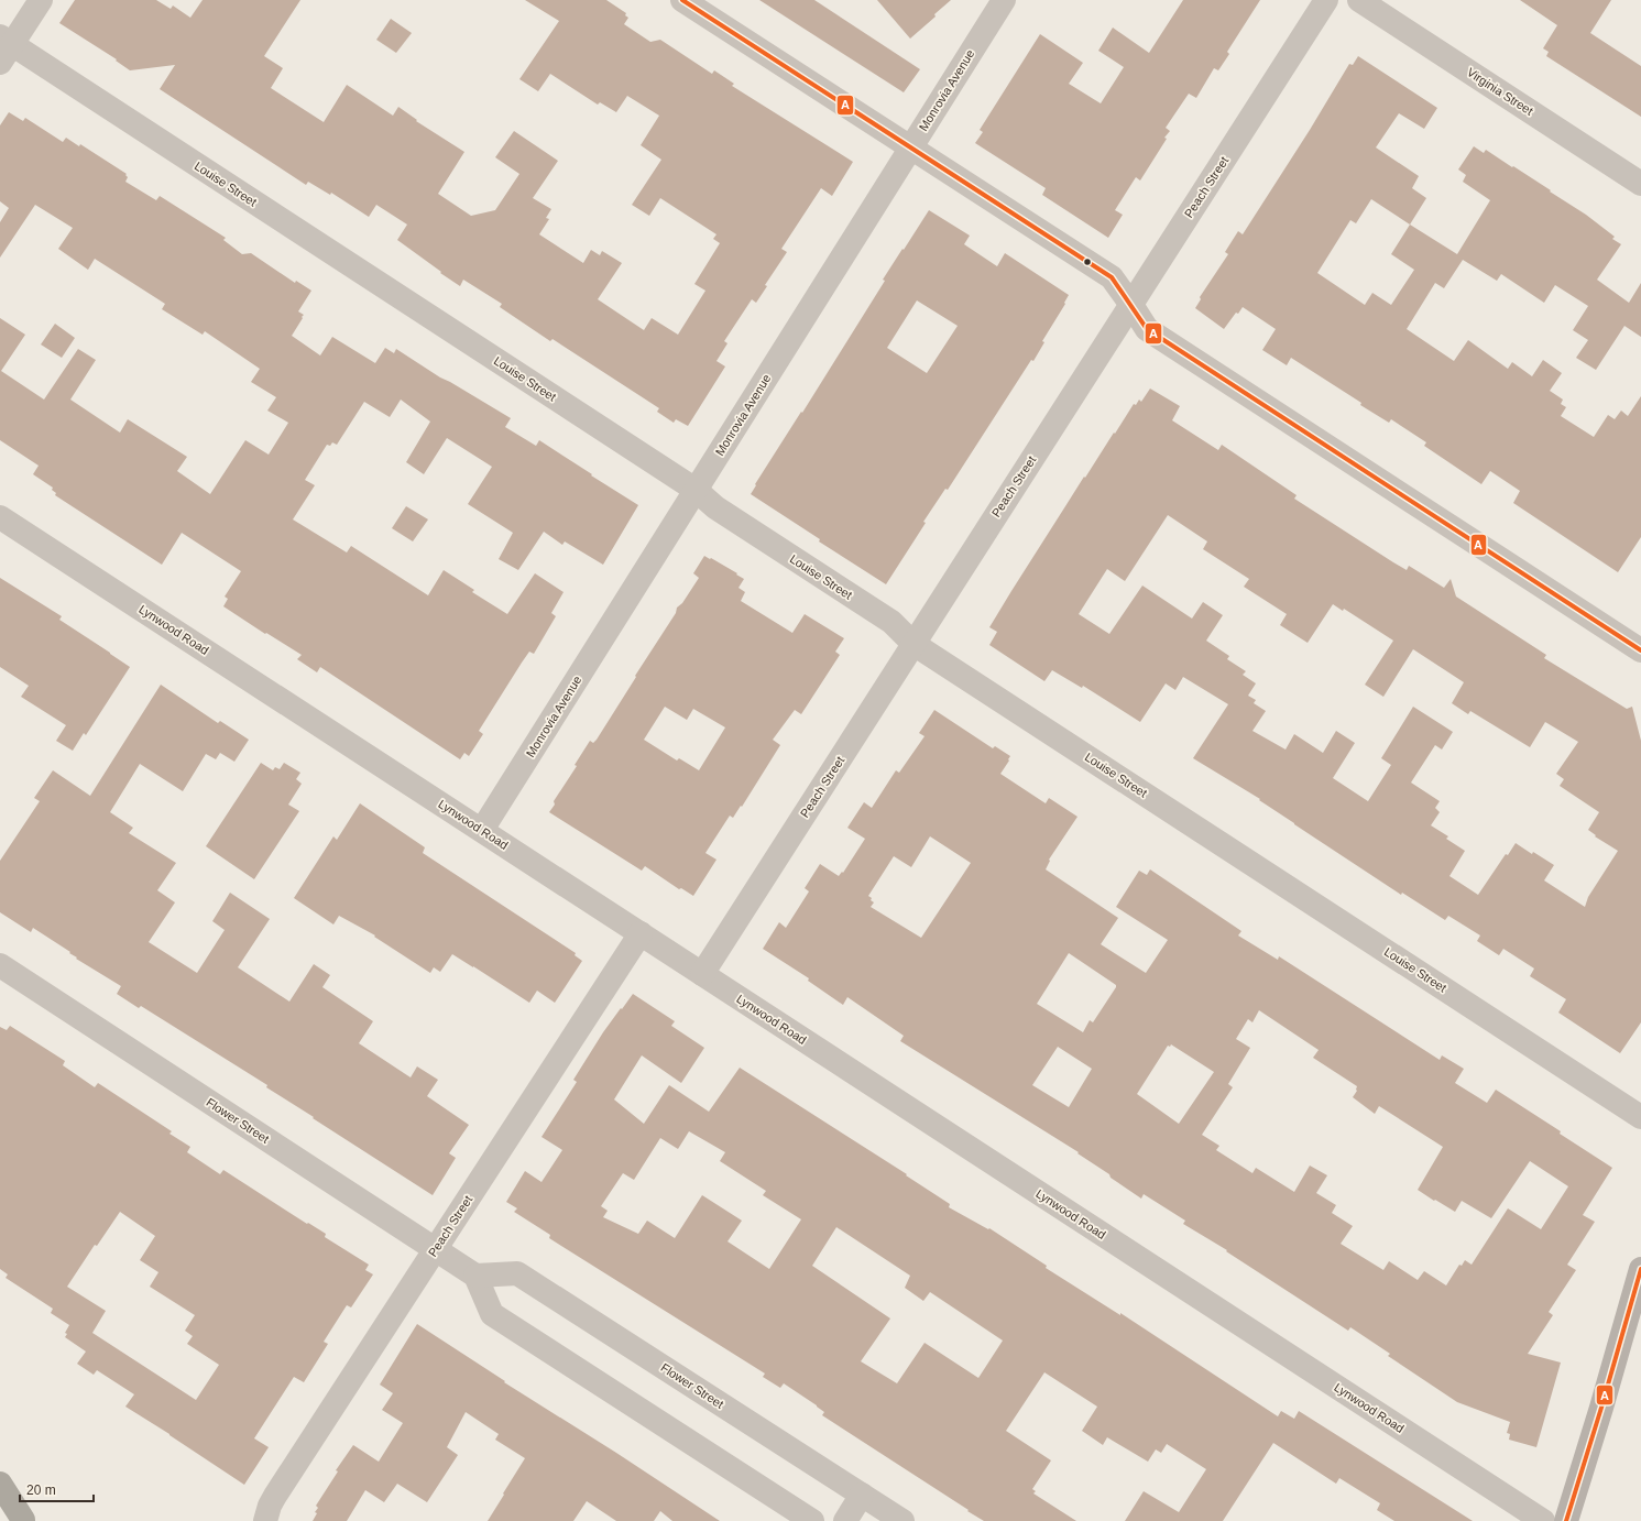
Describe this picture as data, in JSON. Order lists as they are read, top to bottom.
{
  "streets": {
    "street": [
      "Monrovia Avenue",
      "Virginia Street",
      "Louise Street",
      "Peach Street",
      "Lynwood Road",
      "Flower Street"
    ]
  },
  "crossings": [
    ["Monrovia Avenue", "Louise Street"],
    ["Monrovia Avenue", "Lynwood Road"],
    ["Louise Street", "Peach Street"],
    ["Peach Street", "Lynwood Road"],
    ["Peach Street", "Flower Street"]
  ],
  "lines": ["transit line A"],
  "scale_bar": "20 m"
}
